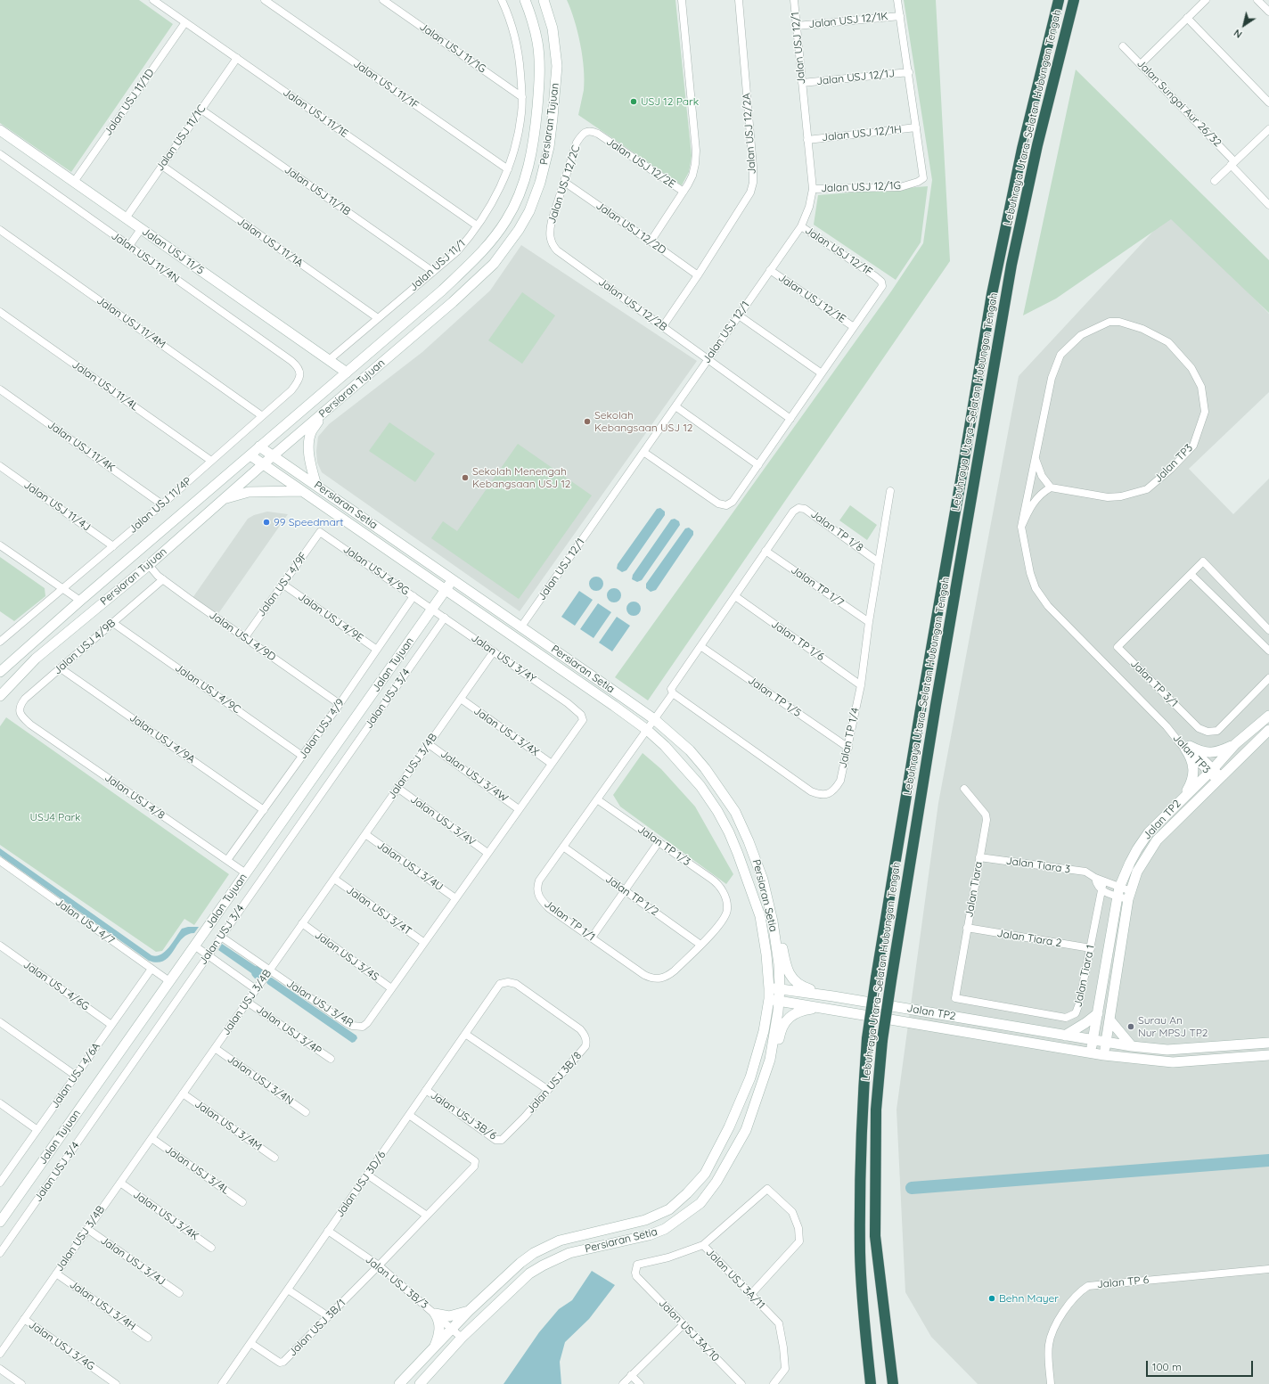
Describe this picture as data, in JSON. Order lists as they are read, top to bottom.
{
  "streets": {
    "highway": ["Lebuhraya Utara–Selatan Hubungan Tengah"],
    "main road": [
      "Persiaran Tujuan",
      "Jalan USJ 11/5",
      "Persiaran Setia",
      "Jalan Tujuan",
      "Jalan TP2"
    ],
    "street": [
      "Jalan USJ 12/1K",
      "Jalan USJ 11/1G",
      "Jalan USJ 12/1",
      "Jalan USJ 12/1J",
      "Jalan USJ 11/1F",
      "Jalan USJ 11/1D",
      "Jalan Sungai Aur 26/32",
      "Jalan USJ 11/1E",
      "Jalan USJ 12/2A",
      "Jalan USJ 12/1H",
      "Jalan USJ 11/1C",
      "Jalan USJ 12/2E",
      "Jalan USJ 12/2C",
      "Jalan USJ 12/1G",
      "Jalan USJ 11/1B",
      "Jalan USJ 12/2D",
      "Jalan USJ 11/1A",
      "Jalan USJ 12/1F",
      "Jalan USJ 11/4N",
      "Jalan USJ 11/1",
      "Jalan USJ 12/1E",
      "Jalan USJ 12/2B",
      "Jalan USJ 11/4M",
      "Jalan USJ 11/4L",
      "Jalan USJ 11/4K",
      "Jalan TP3",
      "Jalan USJ 11/4P",
      "Jalan USJ 11/4J",
      "Jalan TP 1/8",
      "Jalan USJ 4/9G",
      "Jalan USJ 4/9F",
      "Jalan TP 1/7",
      "Jalan USJ 4/9E",
      "Jalan USJ 4/9D",
      "Jalan TP 1/6",
      "Jalan USJ 4/9B",
      "Jalan USJ 3/4Y",
      "Jalan TP 3/1",
      "Jalan USJ 4/9C",
      "Jalan TP 1/5",
      "Jalan USJ 3/4",
      "Jalan USJ 4/9",
      "Jalan USJ 3/4X",
      "Jalan TP 1/4",
      "Jalan USJ 4/9A",
      "Jalan USJ 3/4B",
      "Jalan USJ 3/4W",
      "Jalan USJ 4/8",
      "Jalan USJ 3/4V",
      "Jalan TP 1/3",
      "Jalan Tiara 3",
      "Jalan USJ 3/4U",
      "Jalan Tiara",
      "Jalan TP 1/2",
      "Jalan USJ 3/4T",
      "Jalan TP 1/1",
      "Jalan USJ 4/7",
      "Jalan Tiara 2",
      "Jalan USJ 3/4S",
      "Jalan Tiara 1",
      "Jalan USJ 4/6G",
      "Jalan USJ 3/4R",
      "Jalan USJ 3/4P",
      "Jalan USJ 4/6A",
      "Jalan USJ 3/4N",
      "Jalan USJ 3B/8",
      "Jalan USJ 3B/6",
      "Jalan USJ 3/4M",
      "Jalan USJ 3/4L",
      "Jalan USJ 3D/6",
      "Jalan USJ 3/4K",
      "Jalan USJ 3/4J",
      "Jalan USJ 3A/11",
      "Jalan USJ 3B/3",
      "Jalan TP 6",
      "Jalan USJ 3/4H",
      "Jalan USJ 3B/1",
      "Jalan USJ 3A/10",
      "Jalan USJ 3/4G"
    ]
  },
  "crossings": [
    ["Jalan USJ 12/1K", "Jalan USJ 12/1"],
    ["Jalan USJ 11/1G", "Jalan USJ 11/1"],
    ["Jalan USJ 12/1", "Jalan USJ 12/1J"],
    ["Jalan USJ 12/1", "Jalan USJ 12/1H"],
    ["Jalan USJ 12/1", "Jalan USJ 12/1G"],
    ["Jalan USJ 12/1", "Jalan USJ 12/1F"],
    ["Jalan USJ 12/1", "Jalan USJ 12/1E"],
    ["Jalan USJ 12/1", "Jalan USJ 12/2B"],
    ["Jalan USJ 12/1", "Persiaran Setia"],
    ["Jalan USJ 11/1F", "Jalan USJ 11/1"],
    ["Jalan USJ 11/1D", "Jalan USJ 11/1E"],
    ["Jalan USJ 11/1D", "Jalan USJ 11/5"],
    ["Jalan USJ 11/1E", "Jalan USJ 11/1C"],
    ["Jalan USJ 11/1E", "Jalan USJ 11/1"],
    ["Persiaran Tujuan", "Jalan USJ 11/5"],
    ["Persiaran Tujuan", "Persiaran Setia"],
    ["Persiaran Tujuan", "Jalan USJ 4/9D"],
    ["Jalan USJ 12/2A", "Jalan USJ 12/2D"],
    ["Jalan USJ 12/2A", "Jalan USJ 12/2B"],
    ["Jalan USJ 12/1H", "Jalan USJ 12/1G"],
    ["Jalan USJ 11/1C", "Jalan USJ 11/1B"],
    ["Jalan USJ 11/1C", "Jalan USJ 11/1A"],
    ["Jalan USJ 11/1C", "Jalan USJ 11/5"],
    ["Jalan USJ 12/2E", "Jalan USJ 12/2C"],
    ["Jalan USJ 12/2C", "Jalan USJ 12/2D"],
    ["Jalan USJ 12/2C", "Jalan USJ 12/2B"],
    ["Jalan USJ 11/1B", "Jalan USJ 11/1"],
    ["Jalan USJ 11/1A", "Jalan USJ 11/1"],
    ["Jalan USJ 11/5", "Jalan USJ 11/1"],
    ["Jalan USJ 12/1F", "Jalan USJ 12/1E"],
    ["Jalan USJ 11/4N", "Jalan USJ 11/4P"],
    ["Jalan USJ 11/4M", "Jalan USJ 11/4P"],
    ["Jalan USJ 11/4L", "Jalan USJ 11/4P"],
    ["Jalan USJ 11/4K", "Jalan USJ 11/4P"],
    ["Jalan TP3", "Jalan TP2"],
    ["Jalan USJ 11/4P", "Jalan USJ 11/4J"],
    ["Persiaran Setia", "Jalan Tujuan"],
    ["Persiaran Setia", "Jalan TP2"],
    ["Persiaran Setia", "Jalan TP 1/1"],
    ["Persiaran Setia", "Jalan USJ 3B/3"],
    ["Jalan TP 1/8", "Jalan TP 1/7"],
    ["Jalan TP 1/8", "Jalan TP 1/4"],
    ["Jalan USJ 4/9G", "Jalan USJ 4/9F"],
    ["Jalan USJ 4/9G", "Jalan USJ 3/4Y"],
    ["Jalan USJ 4/9G", "Jalan Tujuan"],
    ["Jalan USJ 4/9G", "Jalan USJ 4/9"],
    ["Jalan USJ 4/9F", "Jalan USJ 4/9E"],
    ["Jalan USJ 4/9F", "Jalan USJ 4/9D"],
    ["Jalan TP 1/7", "Jalan TP 1/4"],
    ["Jalan USJ 4/9E", "Jalan USJ 4/9"],
    ["Jalan USJ 4/9D", "Jalan USJ 4/9B"],
    ["Jalan USJ 4/9D", "Jalan USJ 4/9"],
    ["Jalan TP 1/6", "Jalan TP 1/4"],
    ["Jalan USJ 4/9B", "Jalan USJ 4/9C"],
    ["Jalan USJ 4/9B", "Jalan USJ 4/9A"],
    ["Jalan USJ 4/9B", "Jalan USJ 4/8"],
    ["Jalan USJ 3/4Y", "Jalan Tujuan"],
    ["Jalan USJ 3/4Y", "Jalan USJ 3/4"],
    ["Jalan USJ 3/4Y", "Jalan USJ 3/4X"],
    ["Jalan USJ 3/4Y", "Jalan USJ 3/4B"],
    ["Jalan Tujuan", "Jalan USJ 4/8"],
    ["Jalan Tujuan", "Jalan USJ 4/7"],
    ["Jalan USJ 4/9C", "Jalan USJ 4/9"],
    ["Jalan TP 1/5", "Jalan TP 1/4"],
    ["Jalan USJ 3/4", "Jalan USJ 3/4R"],
    ["Jalan USJ 4/9", "Jalan USJ 4/9A"],
    ["Jalan USJ 4/9", "Jalan USJ 4/8"],
    ["Jalan USJ 3/4X", "Jalan USJ 3/4B"],
    ["Jalan USJ 3/4B", "Jalan USJ 3/4W"],
    ["Jalan USJ 3/4B", "Jalan USJ 3/4V"],
    ["Jalan USJ 3/4B", "Jalan USJ 3/4U"],
    ["Jalan USJ 3/4B", "Jalan USJ 3/4T"],
    ["Jalan USJ 3/4B", "Jalan USJ 3/4S"],
    ["Jalan USJ 3/4B", "Jalan USJ 3/4R"],
    ["Jalan USJ 3/4B", "Jalan USJ 3/4P"],
    ["Jalan USJ 3/4B", "Jalan USJ 3/4N"],
    ["Jalan USJ 3/4B", "Jalan USJ 3/4M"],
    ["Jalan USJ 3/4B", "Jalan USJ 3/4L"],
    ["Jalan USJ 3/4B", "Jalan USJ 3/4K"],
    ["Jalan USJ 3/4B", "Jalan USJ 3/4J"],
    ["Jalan USJ 3/4B", "Jalan USJ 3/4H"],
    ["Jalan USJ 3/4B", "Jalan USJ 3/4G"],
    ["Jalan TP2", "Jalan Tiara 3"],
    ["Jalan TP 1/3", "Jalan TP 1/1"],
    ["Jalan Tiara 3", "Jalan Tiara"],
    ["Jalan Tiara 3", "Jalan Tiara 1"],
    ["Jalan Tiara", "Jalan Tiara 2"],
    ["Jalan Tiara", "Jalan Tiara 1"],
    ["Jalan TP 1/2", "Jalan TP 1/1"],
    ["Jalan USJ 4/7", "Jalan USJ 4/6A"],
    ["Jalan Tiara 2", "Jalan Tiara 1"],
    ["Jalan USJ 3/4S", "Jalan USJ 3/4R"],
    ["Jalan USJ 4/6G", "Jalan USJ 4/6A"],
    ["Jalan USJ 3B/8", "Jalan USJ 3B/6"],
    ["Jalan USJ 3B/8", "Jalan USJ 3D/6"],
    ["Jalan USJ 3B/6", "Jalan USJ 3D/6"],
    ["Jalan USJ 3D/6", "Jalan USJ 3B/3"],
    ["Jalan USJ 3D/6", "Jalan USJ 3B/1"],
    ["Jalan USJ 3A/11", "Jalan USJ 3A/10"],
    ["Jalan USJ 3B/3", "Jalan USJ 3B/1"]
  ],
  "parks": ["USJ4 Park"],
  "places": [
    "USJ 12 Park",
    "Sekolah Kebangsaan USJ 12",
    "Sekolah Menengah Kebangsaan USJ 12",
    "99 Speedmart",
    "Surau An Nur MPSJ TP2",
    "Behn Mayer"
  ],
  "scale_bar": "100 m",
  "north": "bottom left"
}
